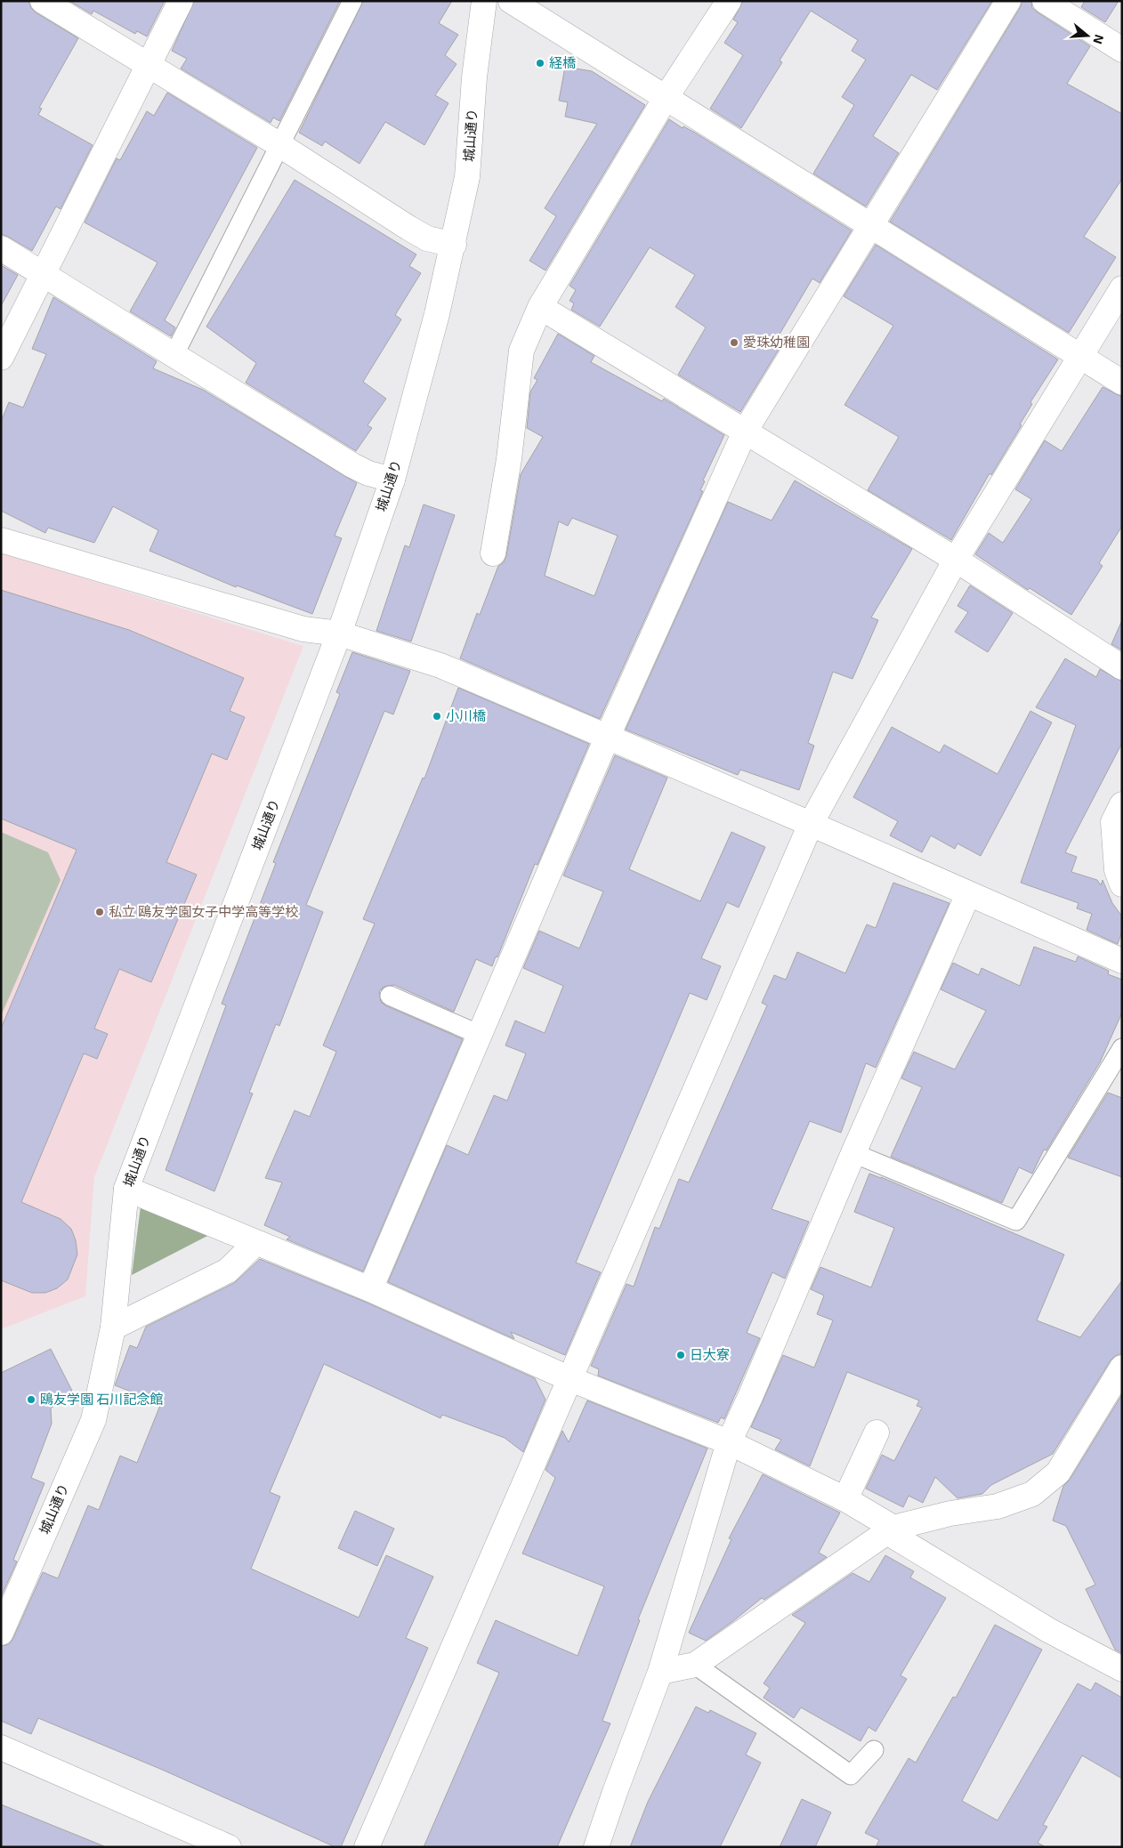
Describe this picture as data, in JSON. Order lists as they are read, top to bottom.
{
  "streets": {
    "street": ["城山通り"]
  },
  "places": [
    "経橋",
    "愛珠幼稚園",
    "小川橋",
    "私立 鴎友学園女子中学高等学校",
    "日大寮",
    "鴎友学園 石川記念館"
  ],
  "north": "right"
}
